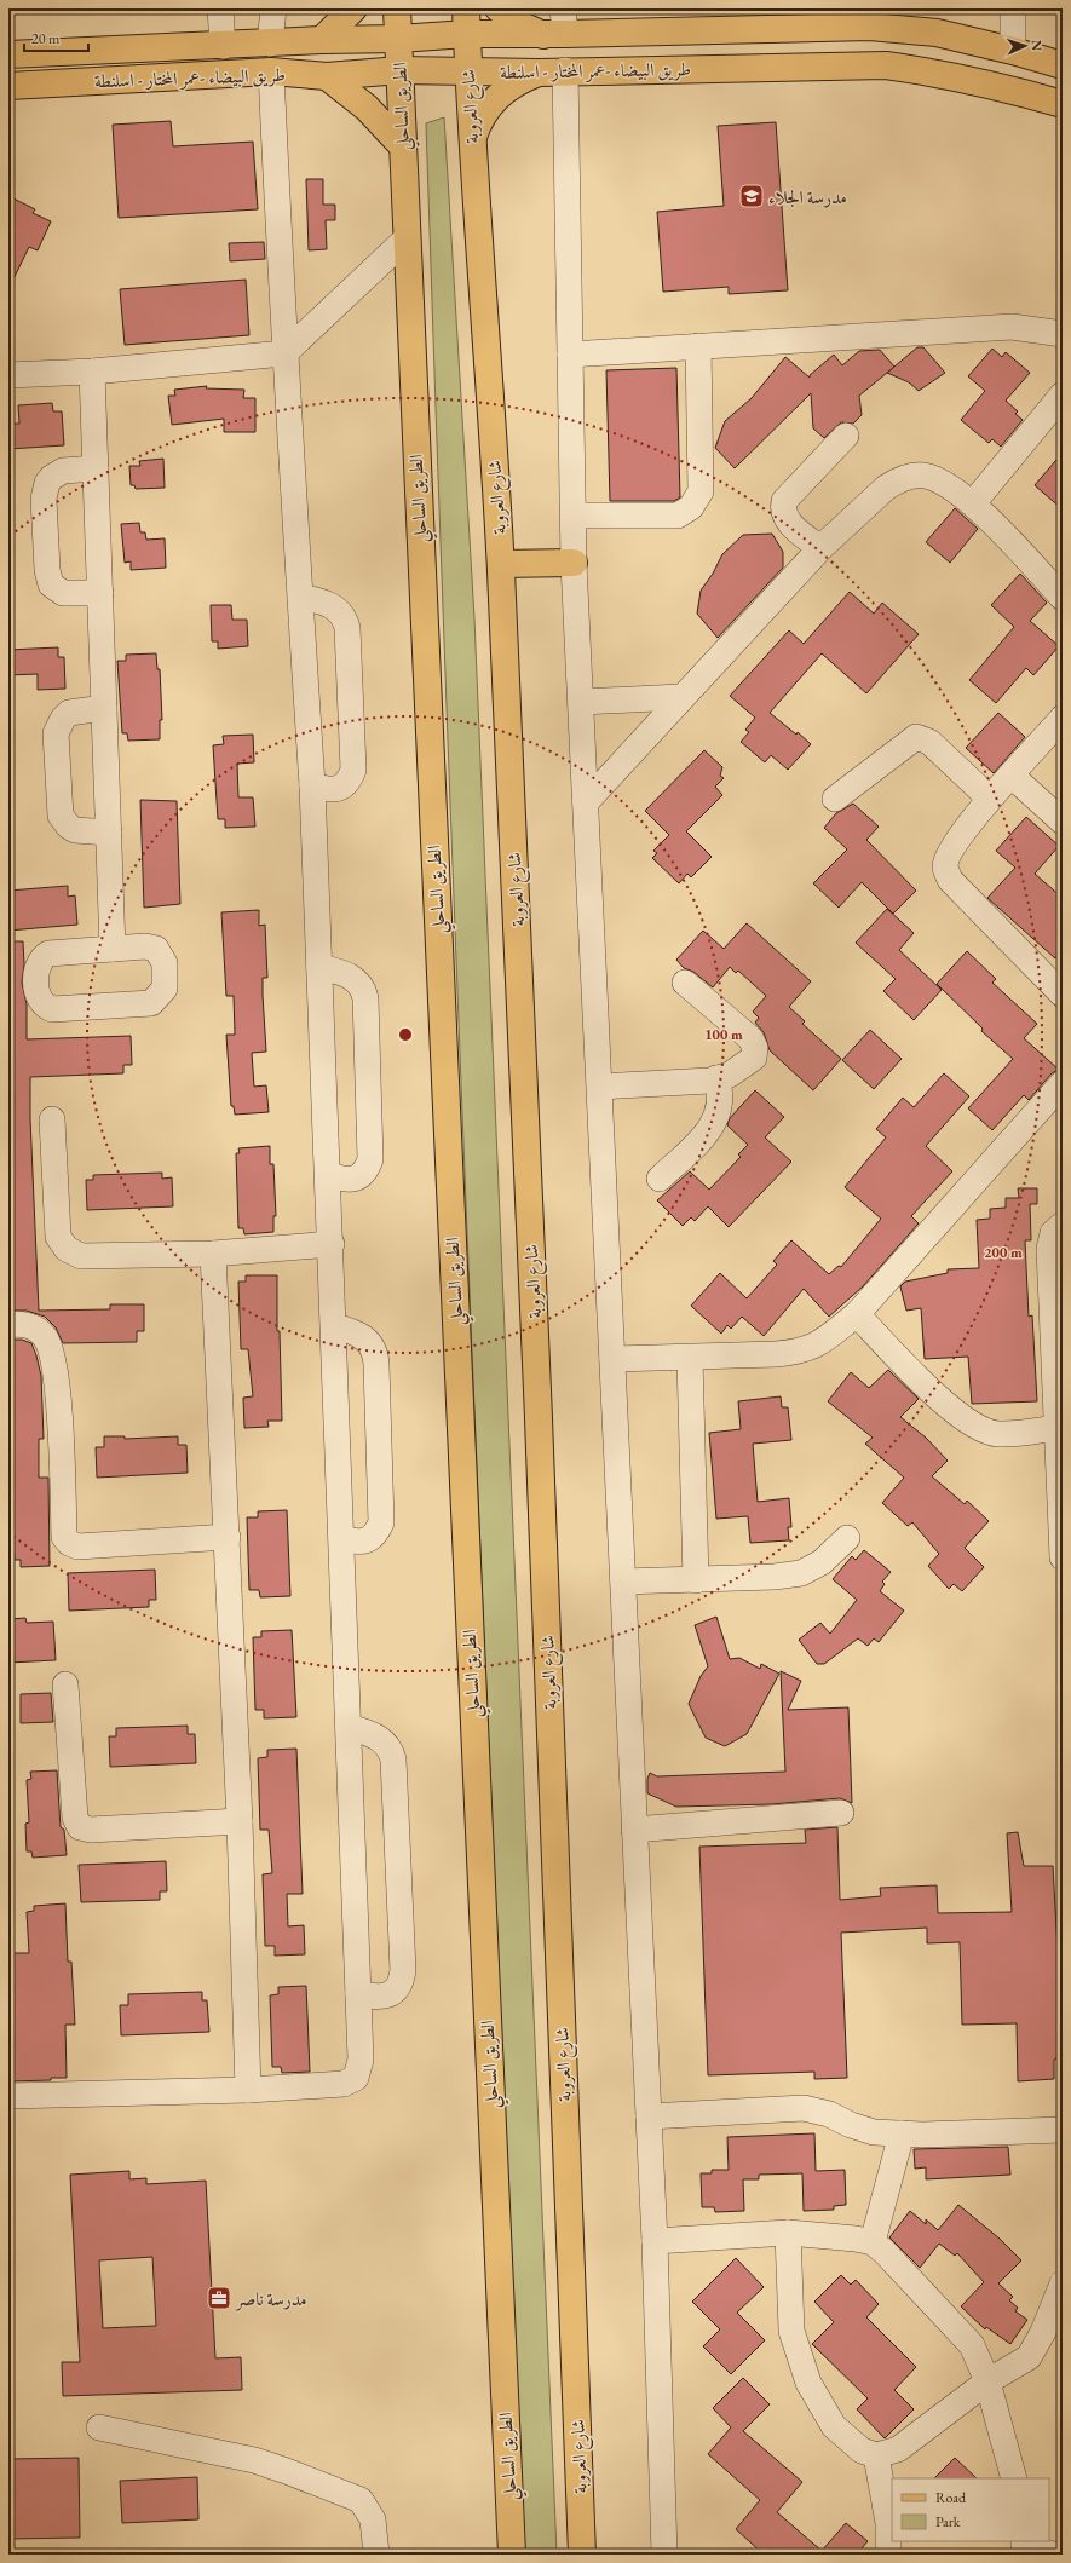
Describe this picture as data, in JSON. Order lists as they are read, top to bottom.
{
  "streets": {
    "main road": ["طريق البيضاء -عمر المختار - اسلنطة", "الطريق الساحلي", "شارع العروبة"]
  },
  "crossings": [
    ["طريق البيضاء -عمر المختار - اسلنطة", "الطريق الساحلي"],
    ["طريق البيضاء -عمر المختار - اسلنطة", "شارع العروبة"]
  ],
  "places": {
    "school or university": ["مدرسة الجلاء"],
    "office": ["مدرسة ناصر"]
  },
  "legend": ["Road", "Park"],
  "scale_bar": "20 m",
  "north": "right",
  "rings": ["100 m", "200 m"]
}
